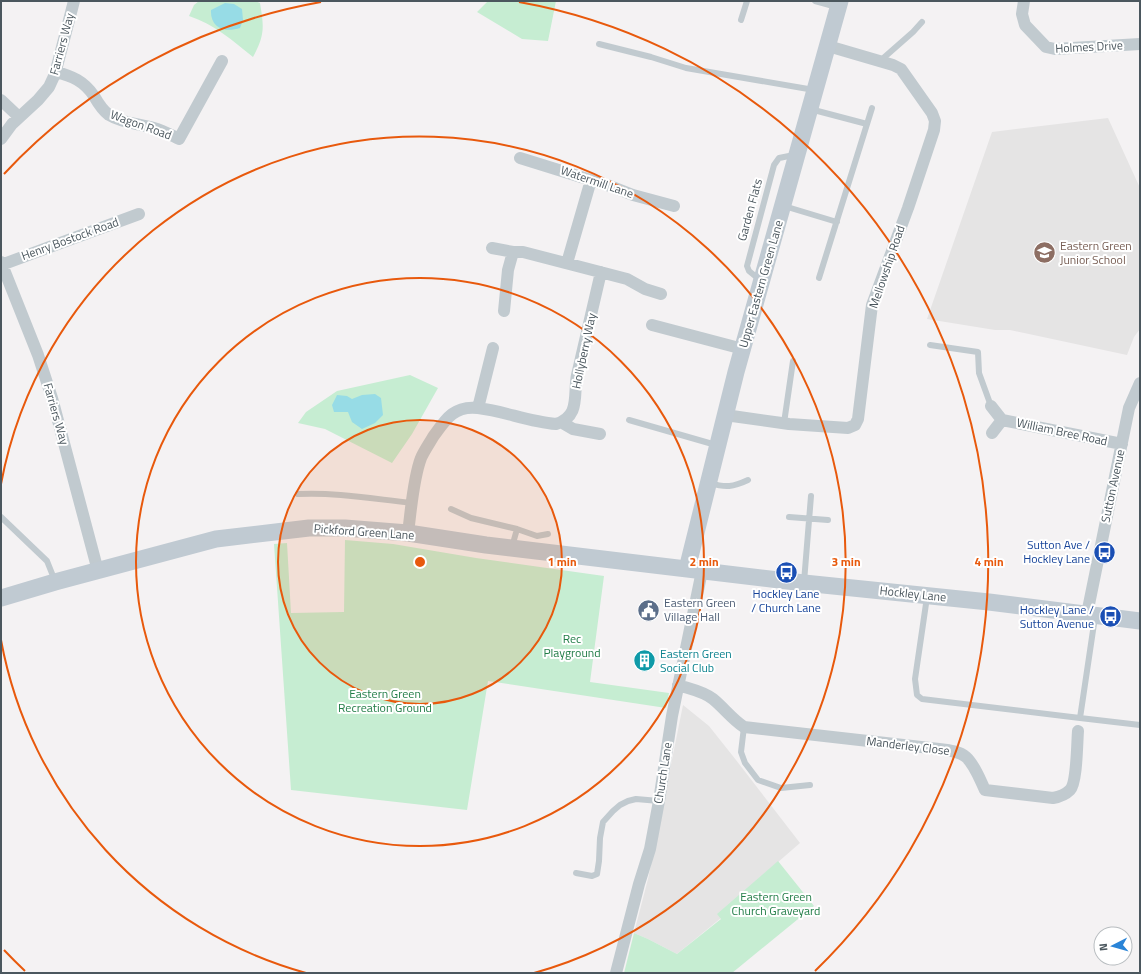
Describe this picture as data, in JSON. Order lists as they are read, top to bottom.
{
  "streets": {
    "street": [
      "Farriers Way",
      "Holmes Drive",
      "Wagon Road",
      "Watermill Lane",
      "Henry Bostock Road",
      "Mellowship Road",
      "Upper Eastern Green Lane",
      "Hollyberry Way",
      "William Bree Road",
      "Sutton Avenue",
      "Pickford Green Lane",
      "Hockley Lane",
      "Manderley Close",
      "Church Lane"
    ],
    "lane": ["Garden Flats"]
  },
  "crossings": [
    ["Farriers Way", "Wagon Road"],
    ["Farriers Way", "Henry Bostock Road"],
    ["Farriers Way", "Pickford Green Lane"],
    ["Garden Flats", "Upper Eastern Green Lane"],
    ["Mellowship Road", "Upper Eastern Green Lane"],
    ["Upper Eastern Green Lane", "Pickford Green Lane"],
    ["Upper Eastern Green Lane", "Hockley Lane"],
    ["Upper Eastern Green Lane", "Church Lane"],
    ["William Bree Road", "Sutton Avenue"],
    ["Sutton Avenue", "Hockley Lane"],
    ["Pickford Green Lane", "Hockley Lane"],
    ["Pickford Green Lane", "Church Lane"],
    ["Hockley Lane", "Church Lane"]
  ],
  "parks": ["Rec Playground", "Eastern Green Recreation Ground", "Eastern Green Church Graveyard"],
  "places": {
    "school or university": ["Eastern Green Junior School"],
    "bus stop": ["Sutton Ave / Hockley Lane", "Hockley Lane / Church Lane", "Hockley Lane / Sutton Avenue"],
    "public building": ["Eastern Green Village Hall"],
    "building": ["Eastern Green Social Club"]
  },
  "north": "left",
  "rings": [
    "1 min",
    "2 min",
    "3 min",
    "4 min"
  ]
}
